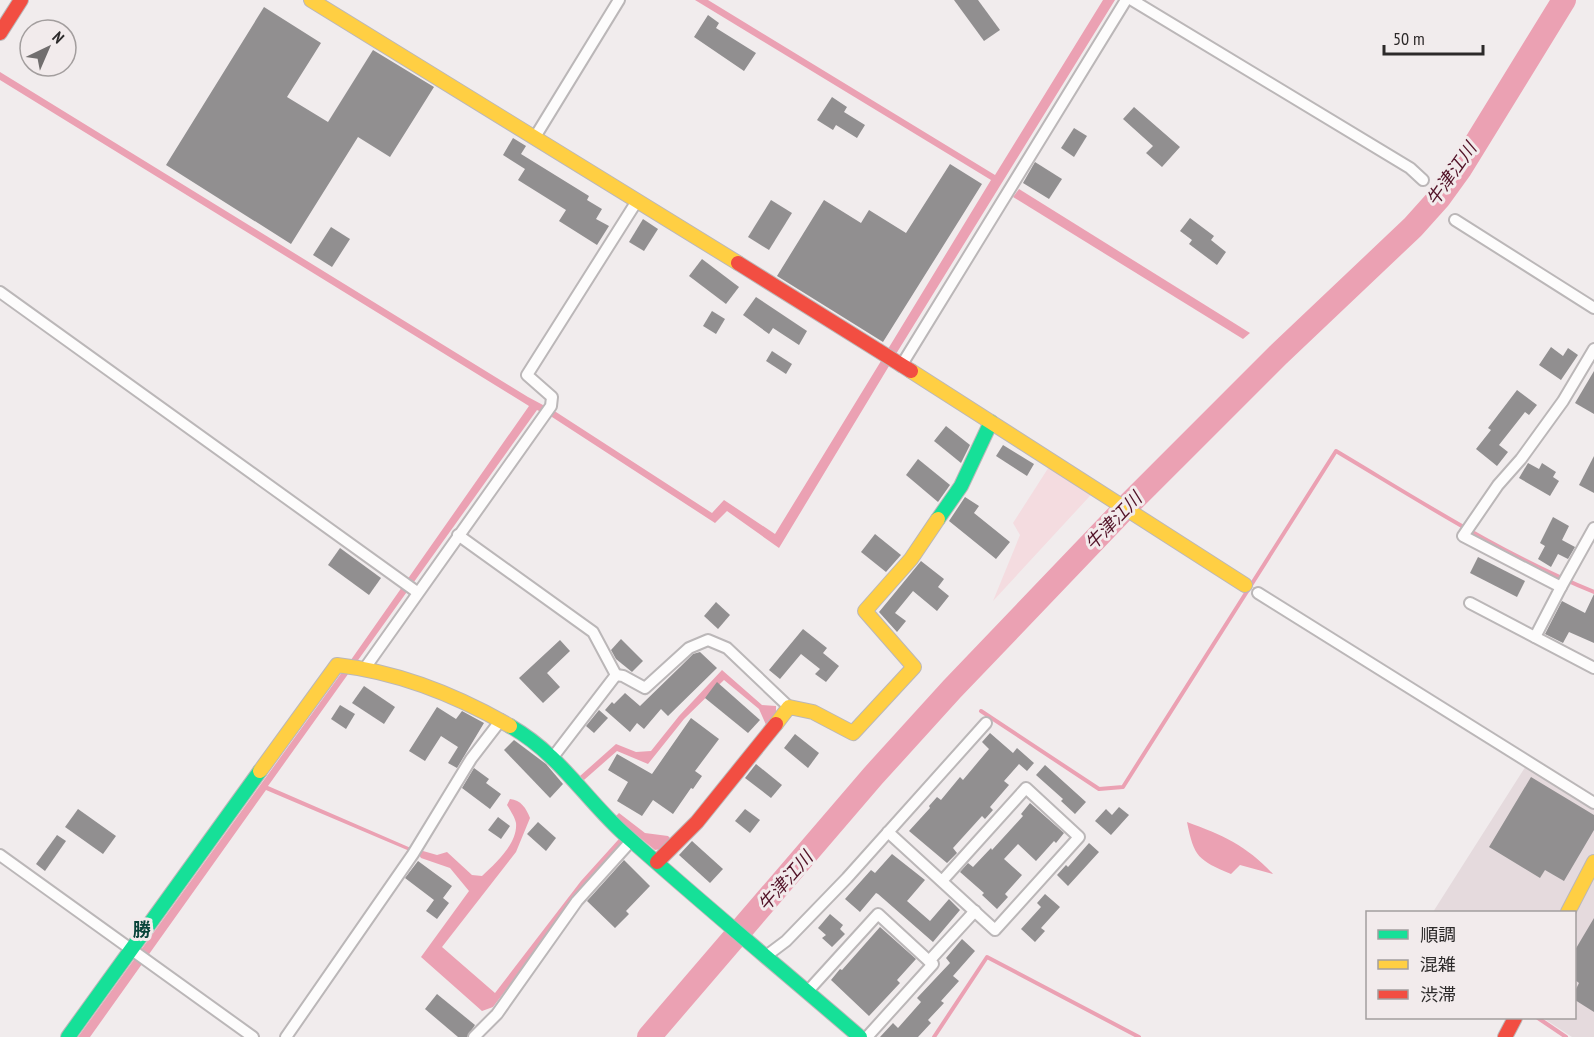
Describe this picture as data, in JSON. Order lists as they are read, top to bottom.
{
  "districts": ["勝"],
  "water": ["牛津江川"],
  "legend": ["順調", "混雑", "渋滞"],
  "scale_bar": "50 m",
  "north": "top right"
}
